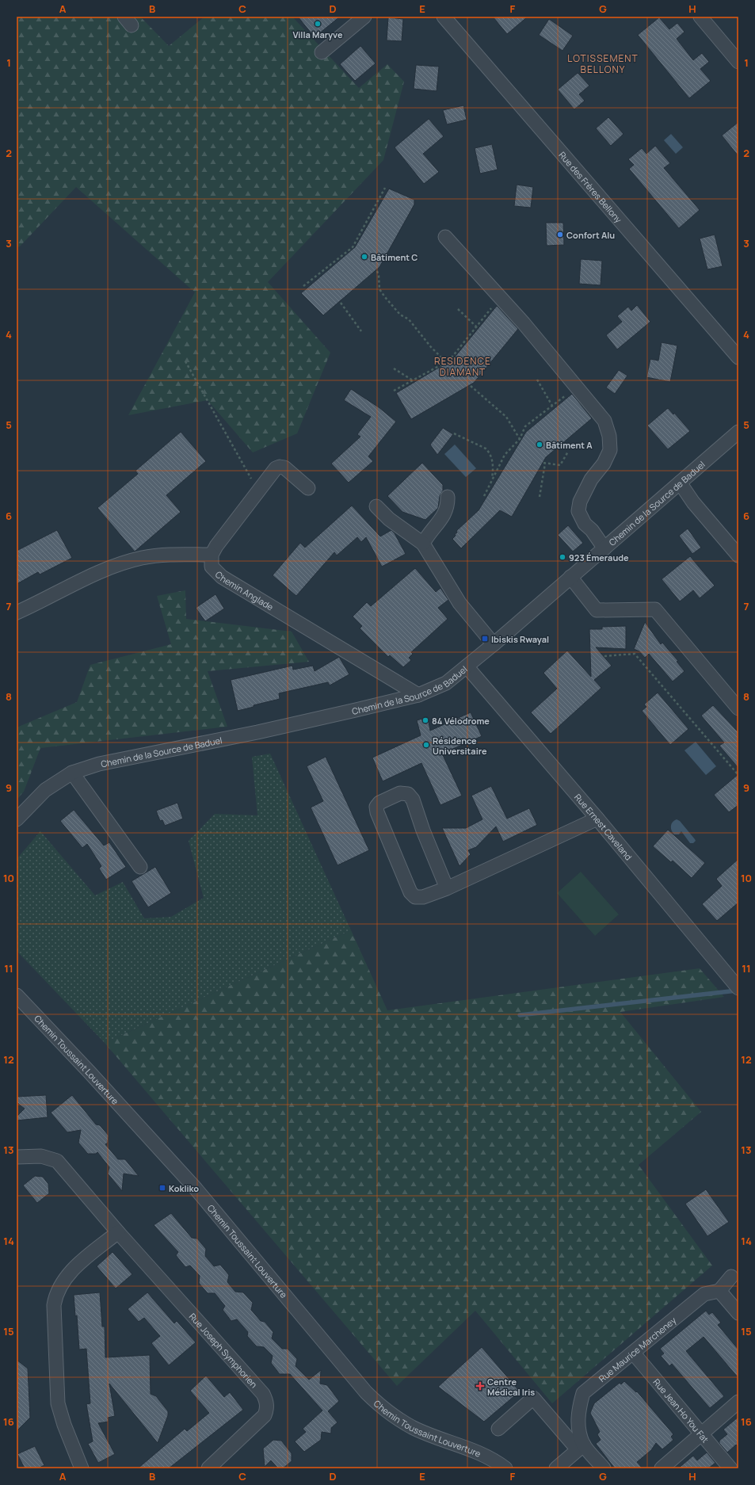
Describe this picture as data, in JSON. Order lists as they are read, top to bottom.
{
  "streets": {
    "street": [
      "Rue des Frères Bellony",
      "Chemin de la Source de Baduel",
      "Chemin Anglade",
      "Rue Ernest Caveland",
      "Chemin Toussaint Louverture",
      "Rue Maurice Marcheney",
      "Rue Joseph Symphorien",
      "Rue Jean Ho You Fat"
    ]
  },
  "crossings": [
    ["Chemin de la Source de Baduel", "Chemin Anglade"],
    ["Chemin de la Source de Baduel", "Rue Ernest Caveland"],
    ["Rue Maurice Marcheney", "Rue Jean Ho You Fat"]
  ],
  "districts": ["LOTISSEMENT BELLONY", "RESIDENCE DIAMANT"],
  "places": {
    "other": [
      "Villa Maryve",
      "Confort Alu",
      "Bâtiment C",
      "Bâtiment A",
      "923 Émeraude",
      "84 Vélodrome",
      "Résidence Universitaire"
    ],
    "transit": ["Ibiskis Rwayal", "Kokliko"],
    "health": ["Centre Médical Iris"]
  },
  "grid": {
    "columns": [
      "A",
      "B",
      "C",
      "D",
      "E",
      "F",
      "G",
      "H"
    ],
    "rows": [
      "1",
      "2",
      "3",
      "4",
      "5",
      "6",
      "7",
      "8",
      "9",
      "10",
      "11",
      "12",
      "13",
      "14",
      "15",
      "16"
    ]
  }
}
